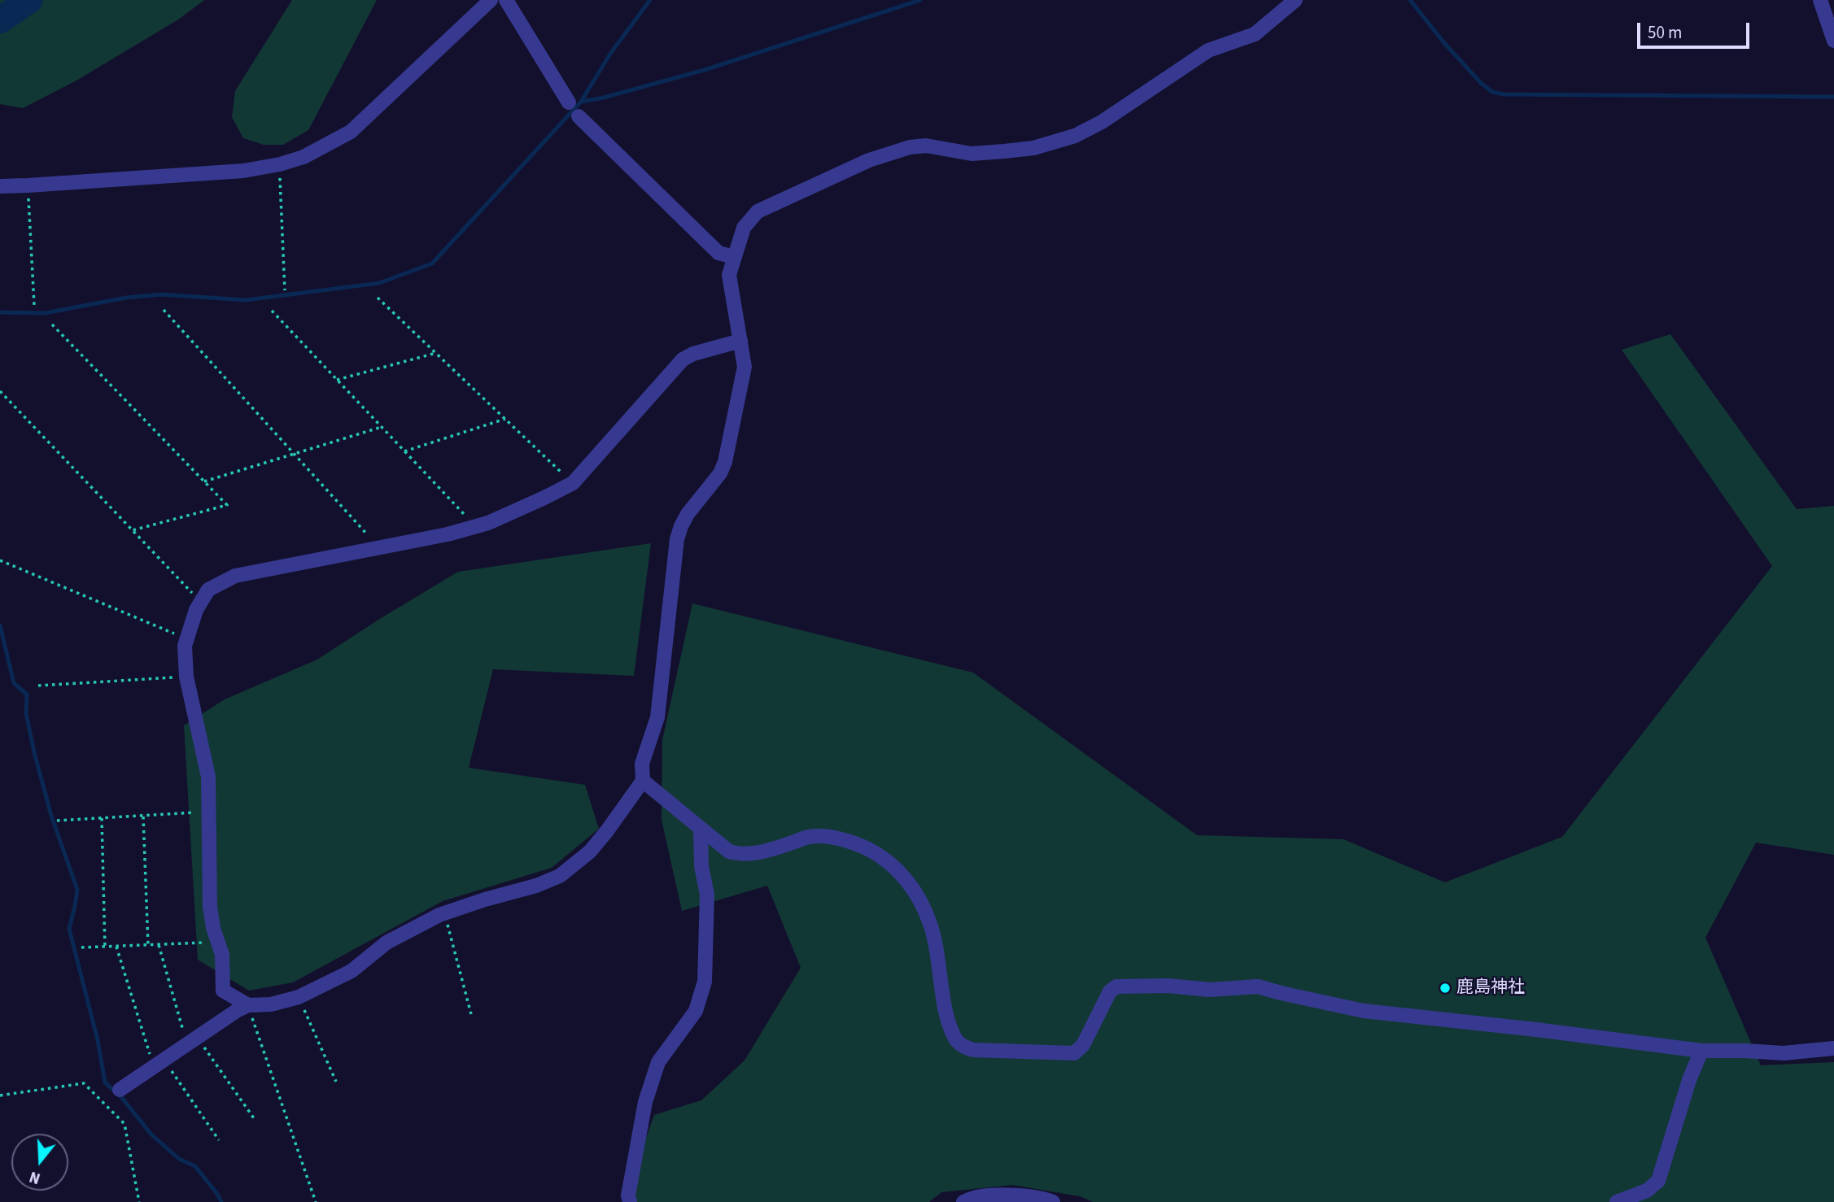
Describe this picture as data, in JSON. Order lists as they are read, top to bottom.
{
  "places": ["鹿島神社"],
  "scale_bar": "50 m",
  "north": "bottom"
}
